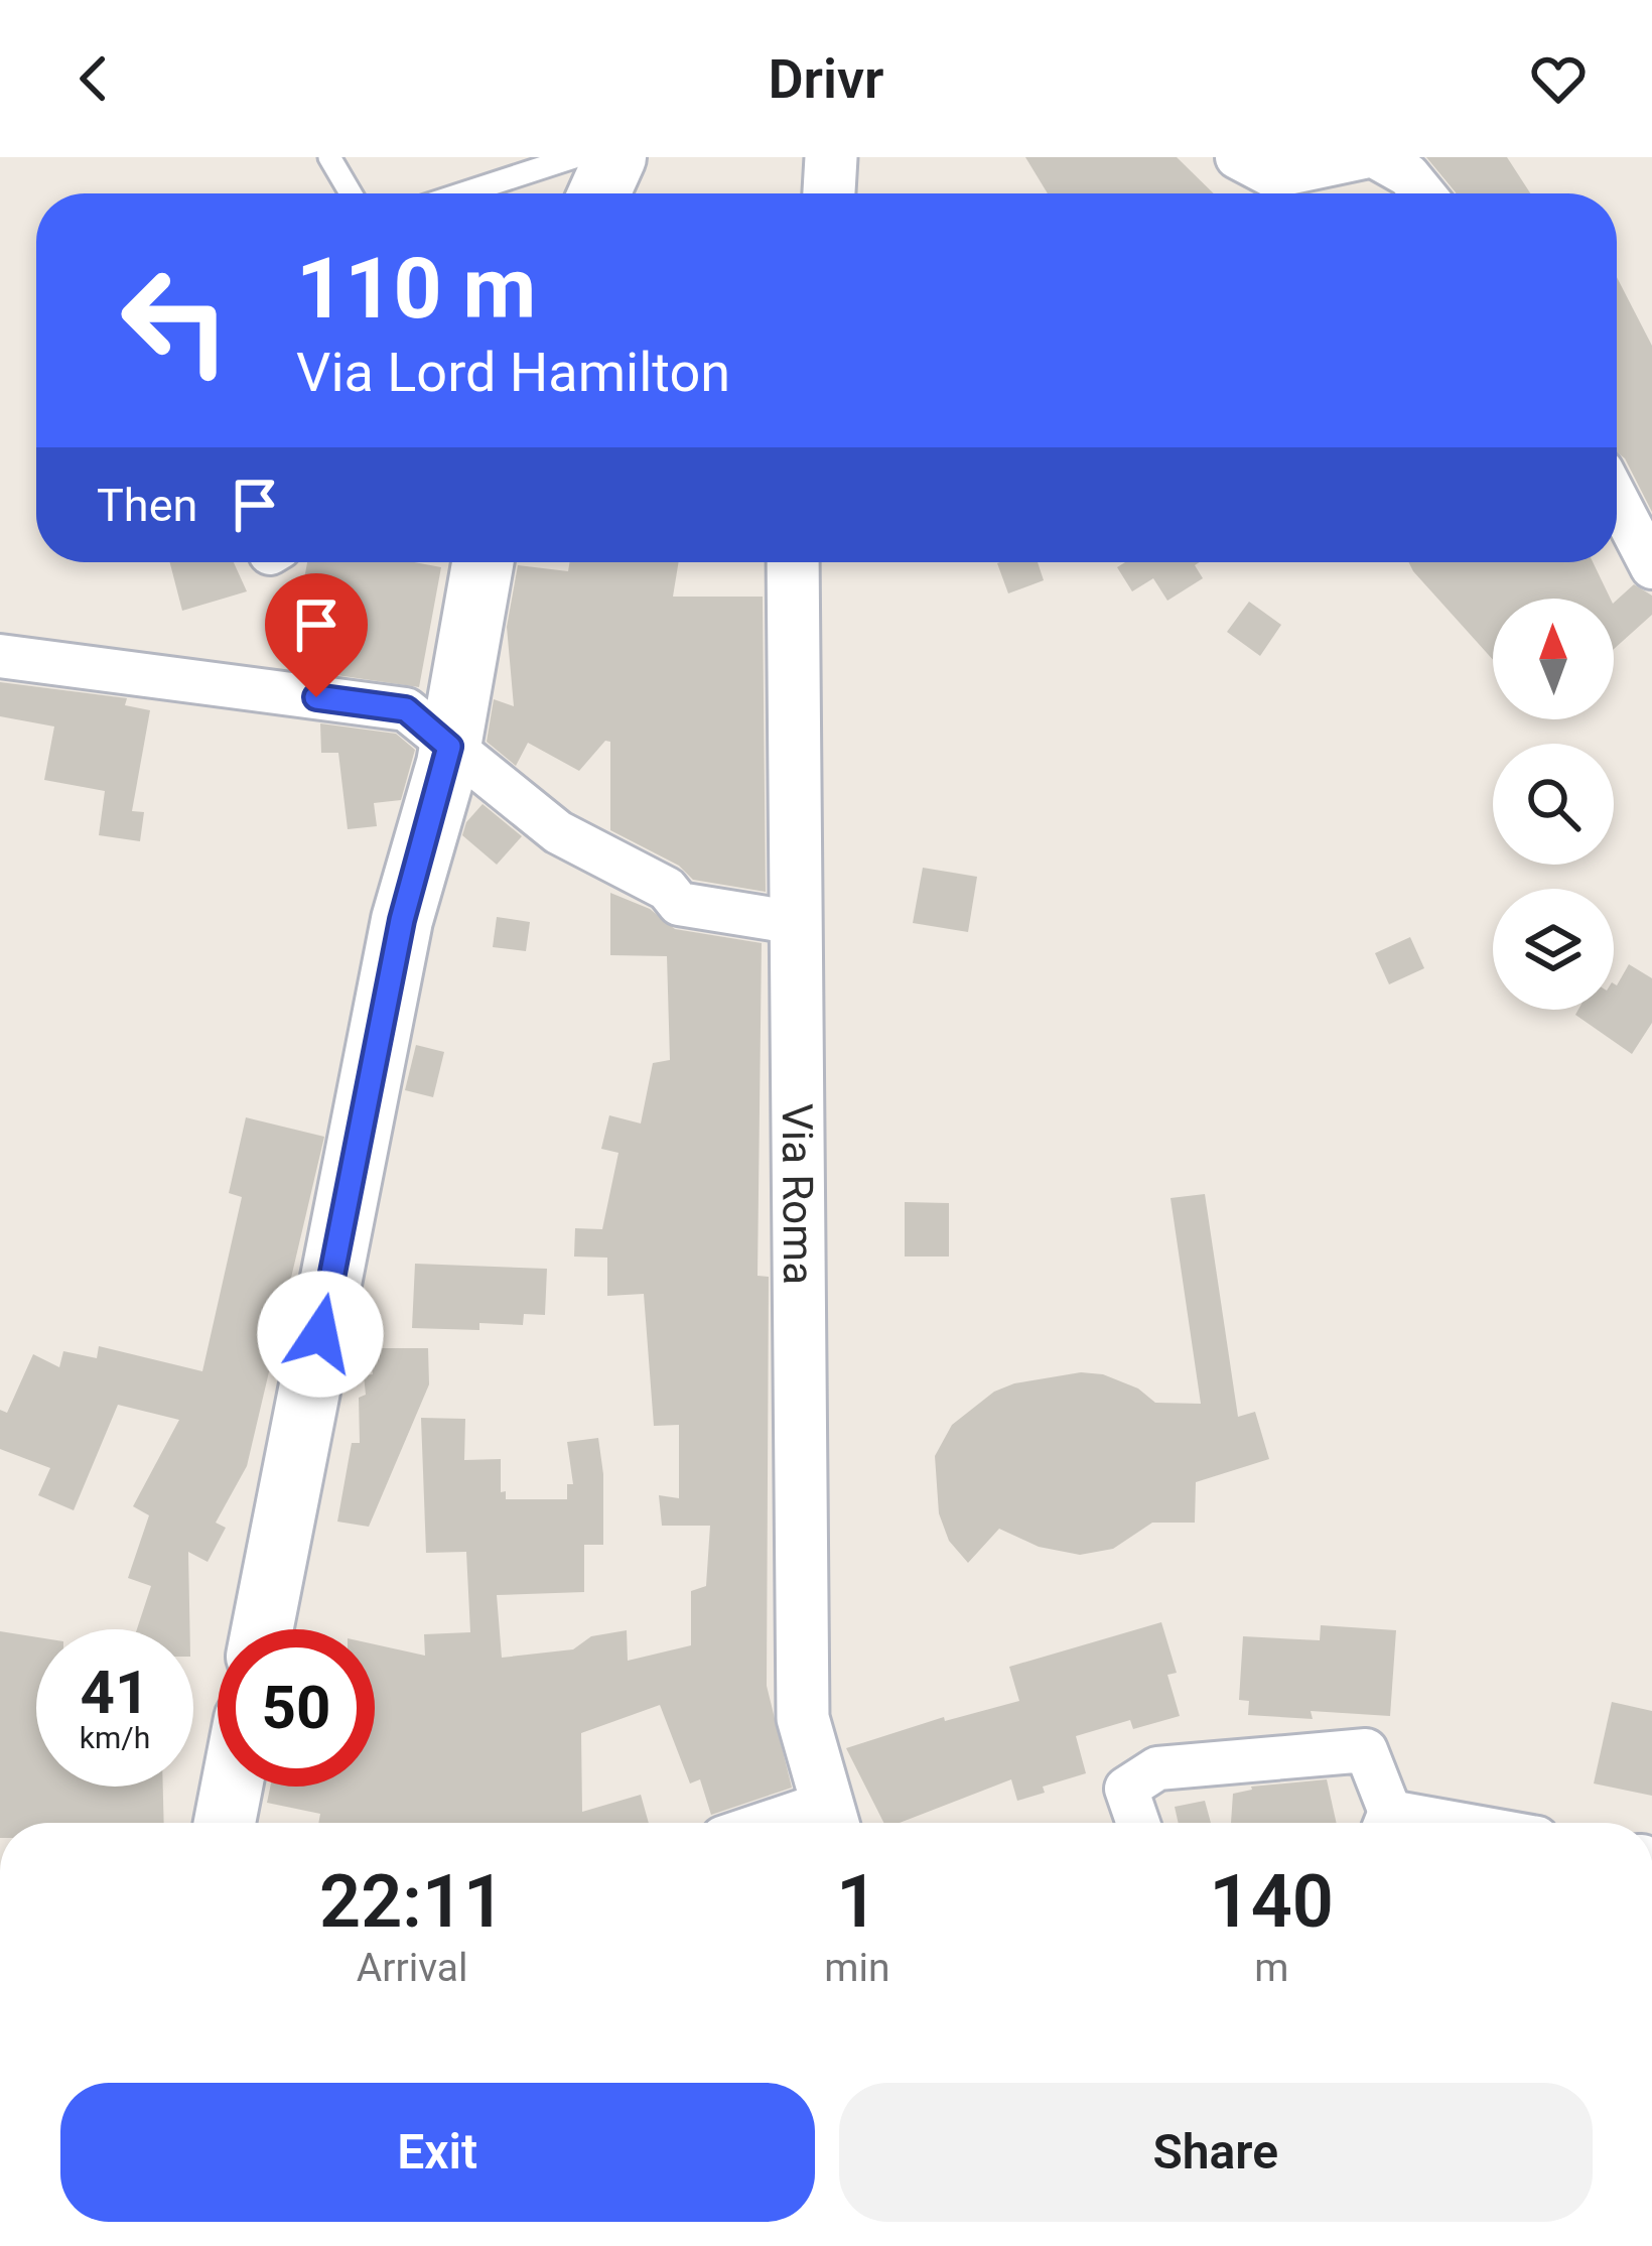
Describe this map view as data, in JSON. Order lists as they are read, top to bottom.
{
  "streets": {
    "street": ["Via Roma"]
  },
  "north": "top",
  "page": {
    "header": "Drivr",
    "turn": ["110 m", "Via Lord Hamilton"],
    "then": "Then",
    "speed": "41 km/h",
    "limit": "50",
    "eta": [
      "22:11",
      "Arrival",
      "1",
      "min",
      "140",
      "m"
    ],
    "buttons": ["Exit", "Share"]
  }
}
